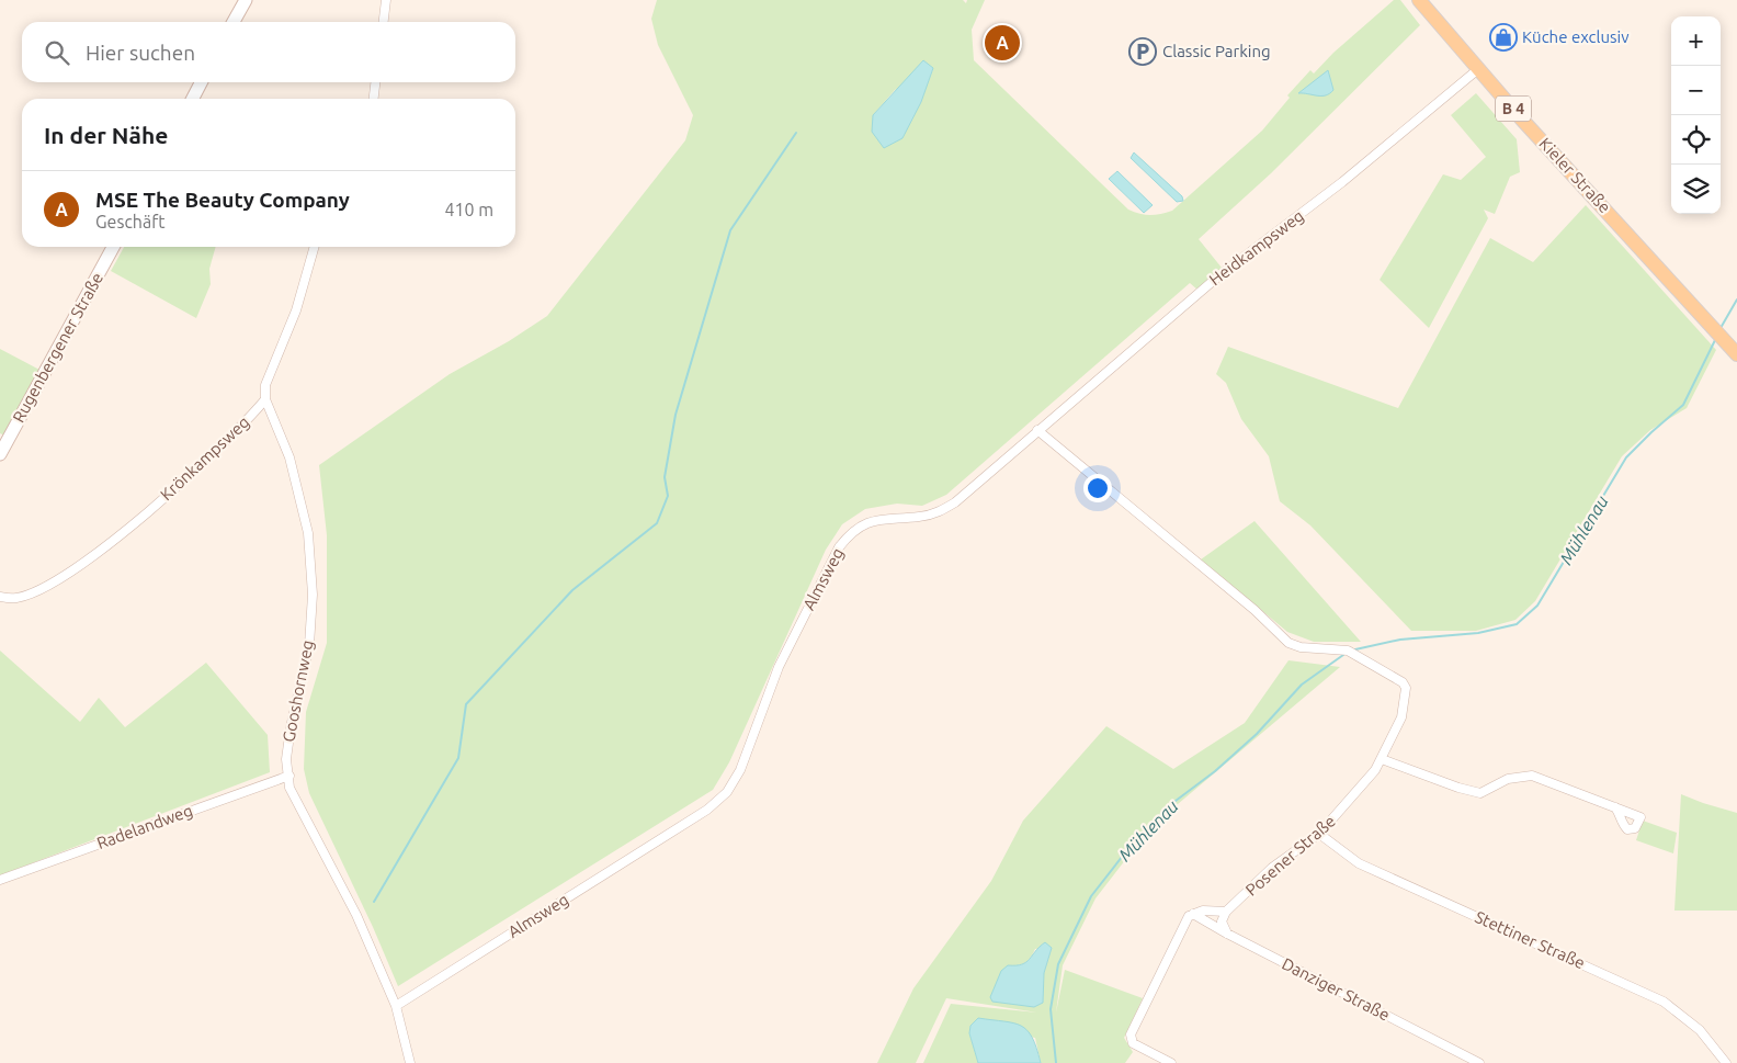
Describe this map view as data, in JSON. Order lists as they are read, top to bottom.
{
  "streets": {
    "main road": ["B 4", "Kieler Straße", "Rugenbergener Straße"],
    "street": [
      "Heidkampsweg",
      "Krönkampsweg",
      "Almsweg",
      "Gooshornweg",
      "Radelandweg",
      "Posener Straße",
      "Stettiner Straße",
      "Danziger Straße"
    ]
  },
  "crossings": [
    ["Kieler Straße", "Heidkampsweg"],
    ["Heidkampsweg", "Almsweg"],
    ["Heidkampsweg", "Posener Straße"],
    ["Krönkampsweg", "Gooshornweg"],
    ["Almsweg", "Gooshornweg"],
    ["Almsweg", "Posener Straße"],
    ["Gooshornweg", "Radelandweg"],
    ["Posener Straße", "Stettiner Straße"]
  ],
  "water": ["Mühlenau"],
  "places": {
    "shop": ["Küche exclusiv"],
    "parking": ["Classic Parking"]
  },
  "page": {
    "map_buttons": ["+", "−"],
    "search": "Hier suchen",
    "pins": "A",
    "heading": "In der Nähe",
    "list": [
      {
        "mark": "A",
        "name": "MSE The Beauty Company",
        "note": "Geschäft",
        "value": "410 m"
      }
    ]
  }
}
